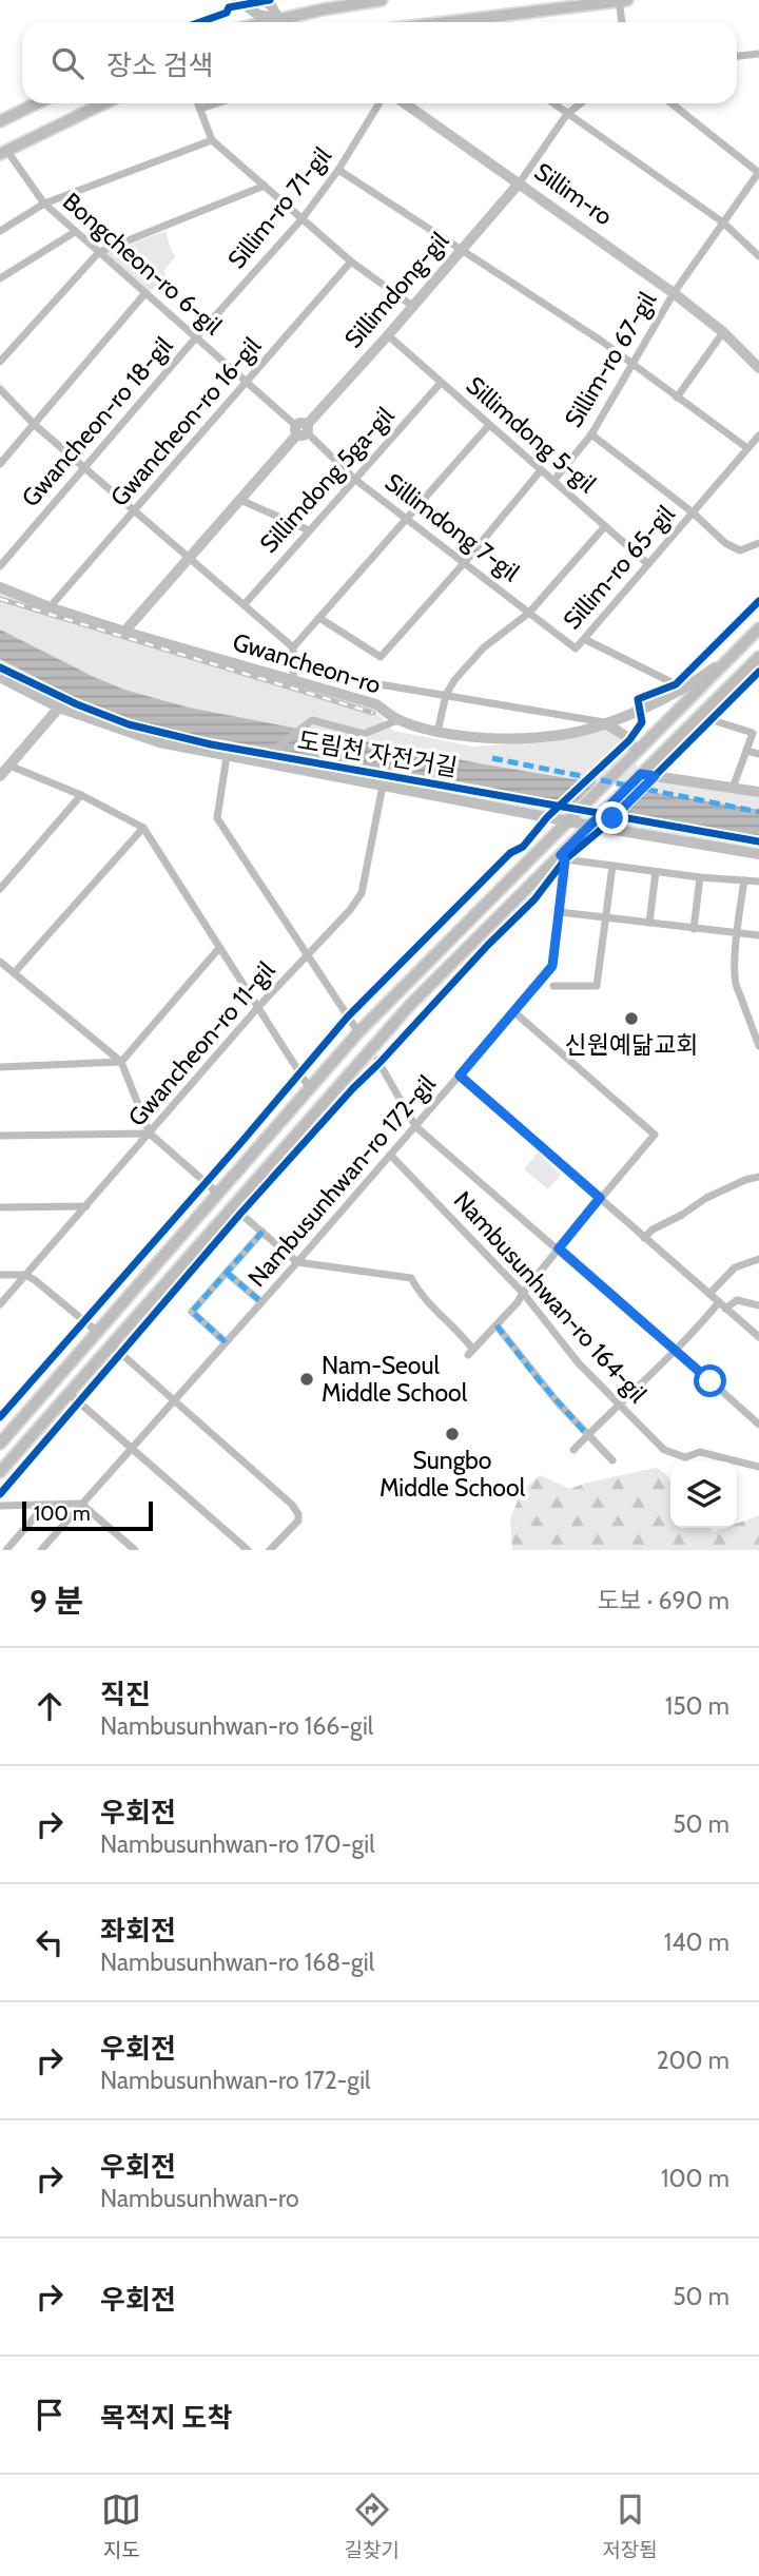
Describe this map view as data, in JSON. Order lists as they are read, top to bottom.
{
  "streets": {
    "street": [
      "Sillim-ro",
      "Sillim-ro 71-gil",
      "Bongcheon-ro 6-gil",
      "Sillimdong-gil",
      "Sillim-ro 67-gil",
      "Gwancheon-ro 18-gil",
      "Gwancheon-ro 16-gil",
      "Sillimdong 5-gil",
      "Sillimdong 5ga-gil",
      "Sillimdong 7-gil",
      "Sillim-ro 65-gil",
      "Gwancheon-ro",
      "Gwancheon-ro 11-gil",
      "Nambusunhwan-ro 172-gil",
      "Nambusunhwan-ro 164-gil"
    ],
    "cycle path": ["도림천 자전거길"]
  },
  "crossings": [
    ["Sillim-ro", "Sillimdong-gil"],
    ["Sillim-ro", "Sillim-ro 67-gil"],
    ["Sillim-ro 71-gil", "Bongcheon-ro 6-gil"],
    ["Sillim-ro 71-gil", "Gwancheon-ro 18-gil"],
    ["Bongcheon-ro 6-gil", "Sillimdong-gil"],
    ["Bongcheon-ro 6-gil", "Gwancheon-ro 18-gil"],
    ["Bongcheon-ro 6-gil", "Gwancheon-ro 16-gil"],
    ["Bongcheon-ro 6-gil", "Sillimdong 7-gil"],
    ["Sillimdong-gil", "Sillimdong 5-gil"],
    ["Sillimdong-gil", "Sillimdong 7-gil"],
    ["Sillimdong-gil", "Gwancheon-ro"],
    ["Sillim-ro 67-gil", "Sillimdong 5-gil"],
    ["Sillim-ro 67-gil", "Sillim-ro 65-gil"],
    ["Gwancheon-ro 16-gil", "Gwancheon-ro"],
    ["Sillimdong 5-gil", "Sillimdong 5ga-gil"],
    ["Sillimdong 5-gil", "Sillim-ro 65-gil"],
    ["Sillimdong 5ga-gil", "Sillimdong 7-gil"],
    ["Sillimdong 7-gil", "Sillim-ro 65-gil"],
    ["Nambusunhwan-ro 172-gil", "Nambusunhwan-ro 164-gil"]
  ],
  "places": ["신원예닮교회", "Nam-Seoul Middle School", "Sungbo Middle School"],
  "scale_bar": "100 m",
  "page": {
    "search": "장소 검색",
    "scale": "100 m",
    "heading": ["9 분", "도보 · 690 m"],
    "list": [
      ["직진", "Nambusunhwan-ro 166-gil", "150 m"],
      ["우회전", "Nambusunhwan-ro 170-gil", "50 m"],
      ["좌회전", "Nambusunhwan-ro 168-gil", "140 m"],
      ["우회전", "Nambusunhwan-ro 172-gil", "200 m"],
      ["우회전", "Nambusunhwan-ro", "100 m"],
      ["우회전", "50 m"],
      "목적지 도착"
    ],
    "nav": ["지도", "길찾기", "저장됨"]
  }
}
